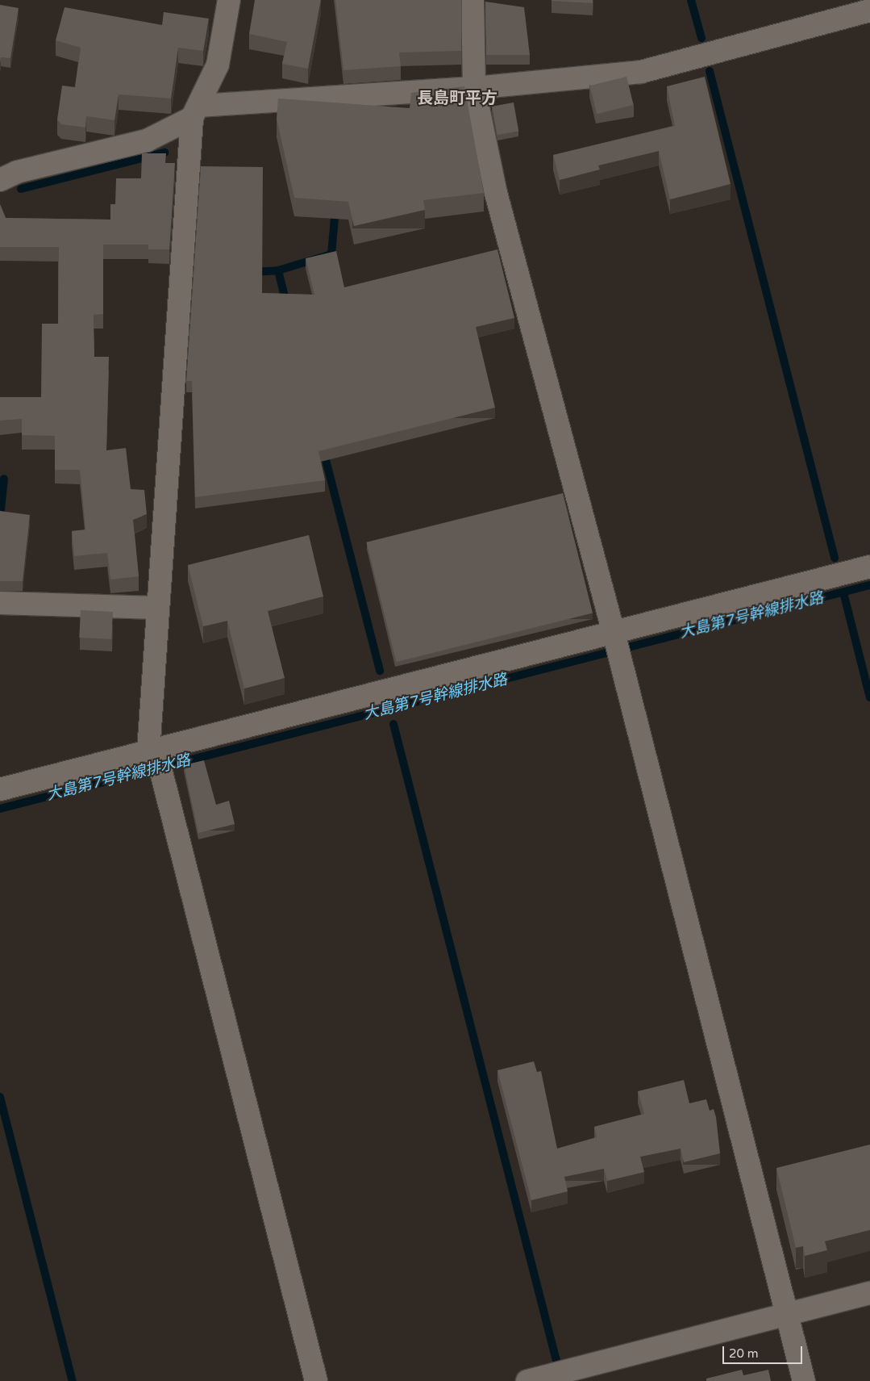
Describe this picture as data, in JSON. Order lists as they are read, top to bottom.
{
  "districts": ["長島町平方"],
  "water": ["大島第7号幹線排水路"],
  "scale_bar": "20 m"
}
